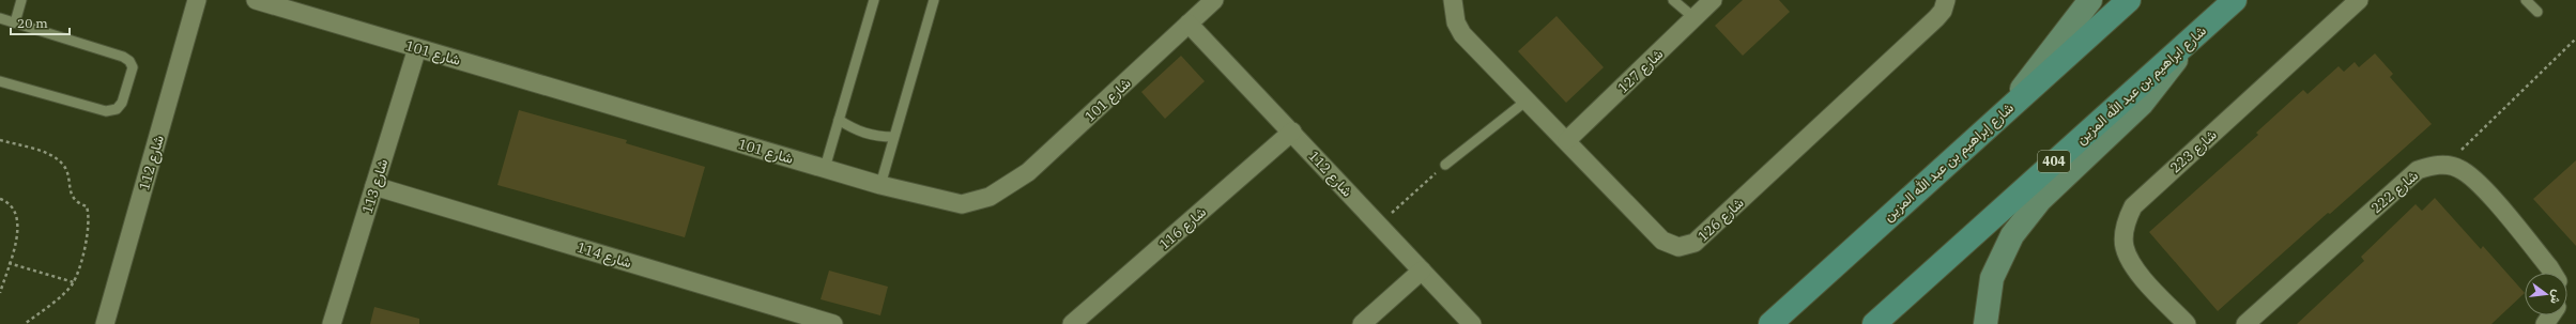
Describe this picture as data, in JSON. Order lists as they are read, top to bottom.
{
  "streets": {
    "main road": ["شارع ابراهيم بن عبد الله المزين", "شارع إبراهيم بن عبد الله المزين", "404"],
    "street": [
      "شارع 101",
      "شارع 127",
      "شارع 223",
      "شارع 112",
      "شارع 113",
      "شارع 222",
      "شارع 126",
      "شارع 116",
      "شارع 114"
    ]
  },
  "crossings": [
    ["شارع 101", "شارع 112"],
    ["شارع 101", "شارع 113"],
    ["شارع 127", "شارع 126"],
    ["شارع 112", "شارع 116"],
    ["شارع 113", "شارع 114"]
  ],
  "scale_bar": "20 m",
  "north": "right"
}
